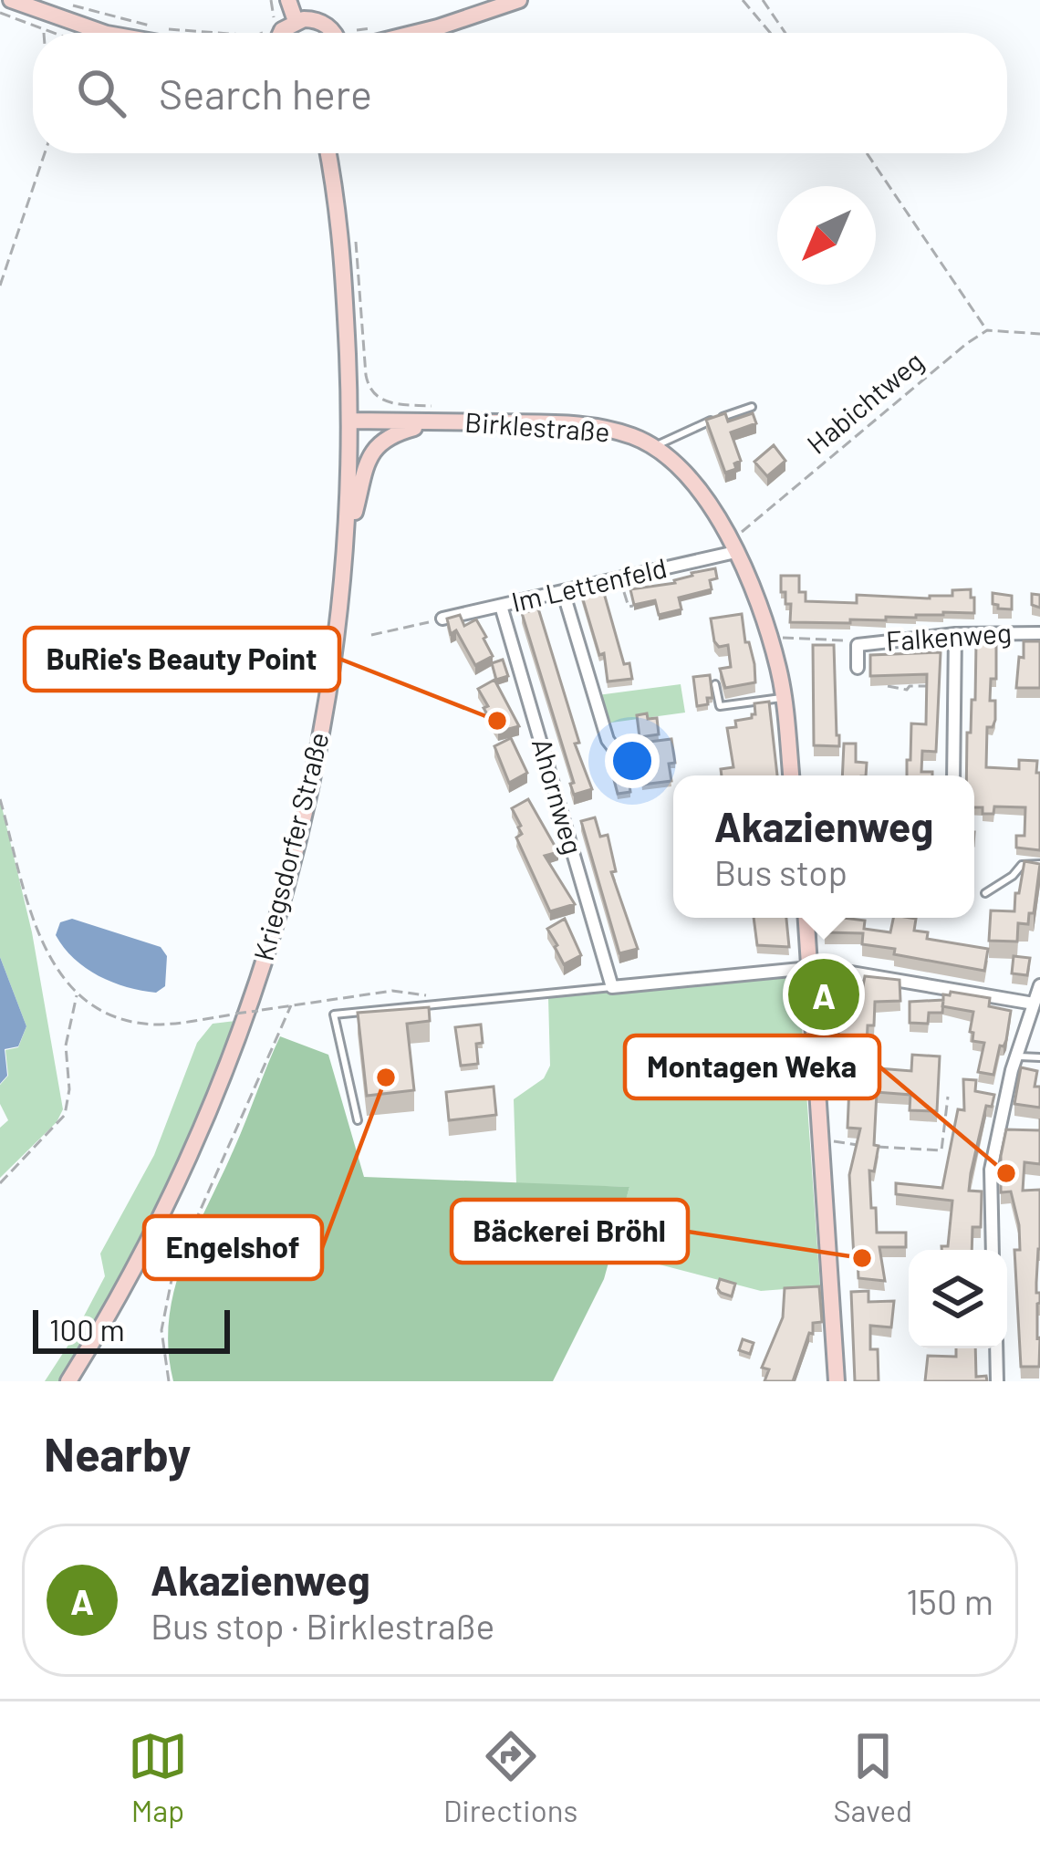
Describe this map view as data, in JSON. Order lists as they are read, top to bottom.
{
  "streets": {
    "main road": ["Birklestraße", "Kriegsdorfer Straße"],
    "street": ["Im Lettenfeld", "Falkenweg", "Ahornweg"],
    "path": ["Habichtweg"]
  },
  "crossings": [
    ["Habichtweg", "Birklestraße"],
    ["Habichtweg", "Im Lettenfeld"],
    ["Birklestraße", "Im Lettenfeld"],
    ["Birklestraße", "Falkenweg"],
    ["Birklestraße", "Kriegsdorfer Straße"],
    ["Im Lettenfeld", "Ahornweg"]
  ],
  "places": [
    "BuRie's Beauty Point",
    "Engelshof",
    "Montagen Weka",
    "Bäckerei Bröhl"
  ],
  "scale_bar": "100 m",
  "north": "bottom left",
  "page": {
    "search": "Search here",
    "popup": ["Akazienweg", "Bus stop"],
    "pins": "A",
    "scale": "100 m",
    "heading": "Nearby",
    "list": [
      {
        "mark": "A",
        "name": "Akazienweg",
        "note": "Bus stop · Birklestraße",
        "value": "150 m"
      }
    ],
    "nav": ["Map", "Directions", "Saved"]
  }
}
